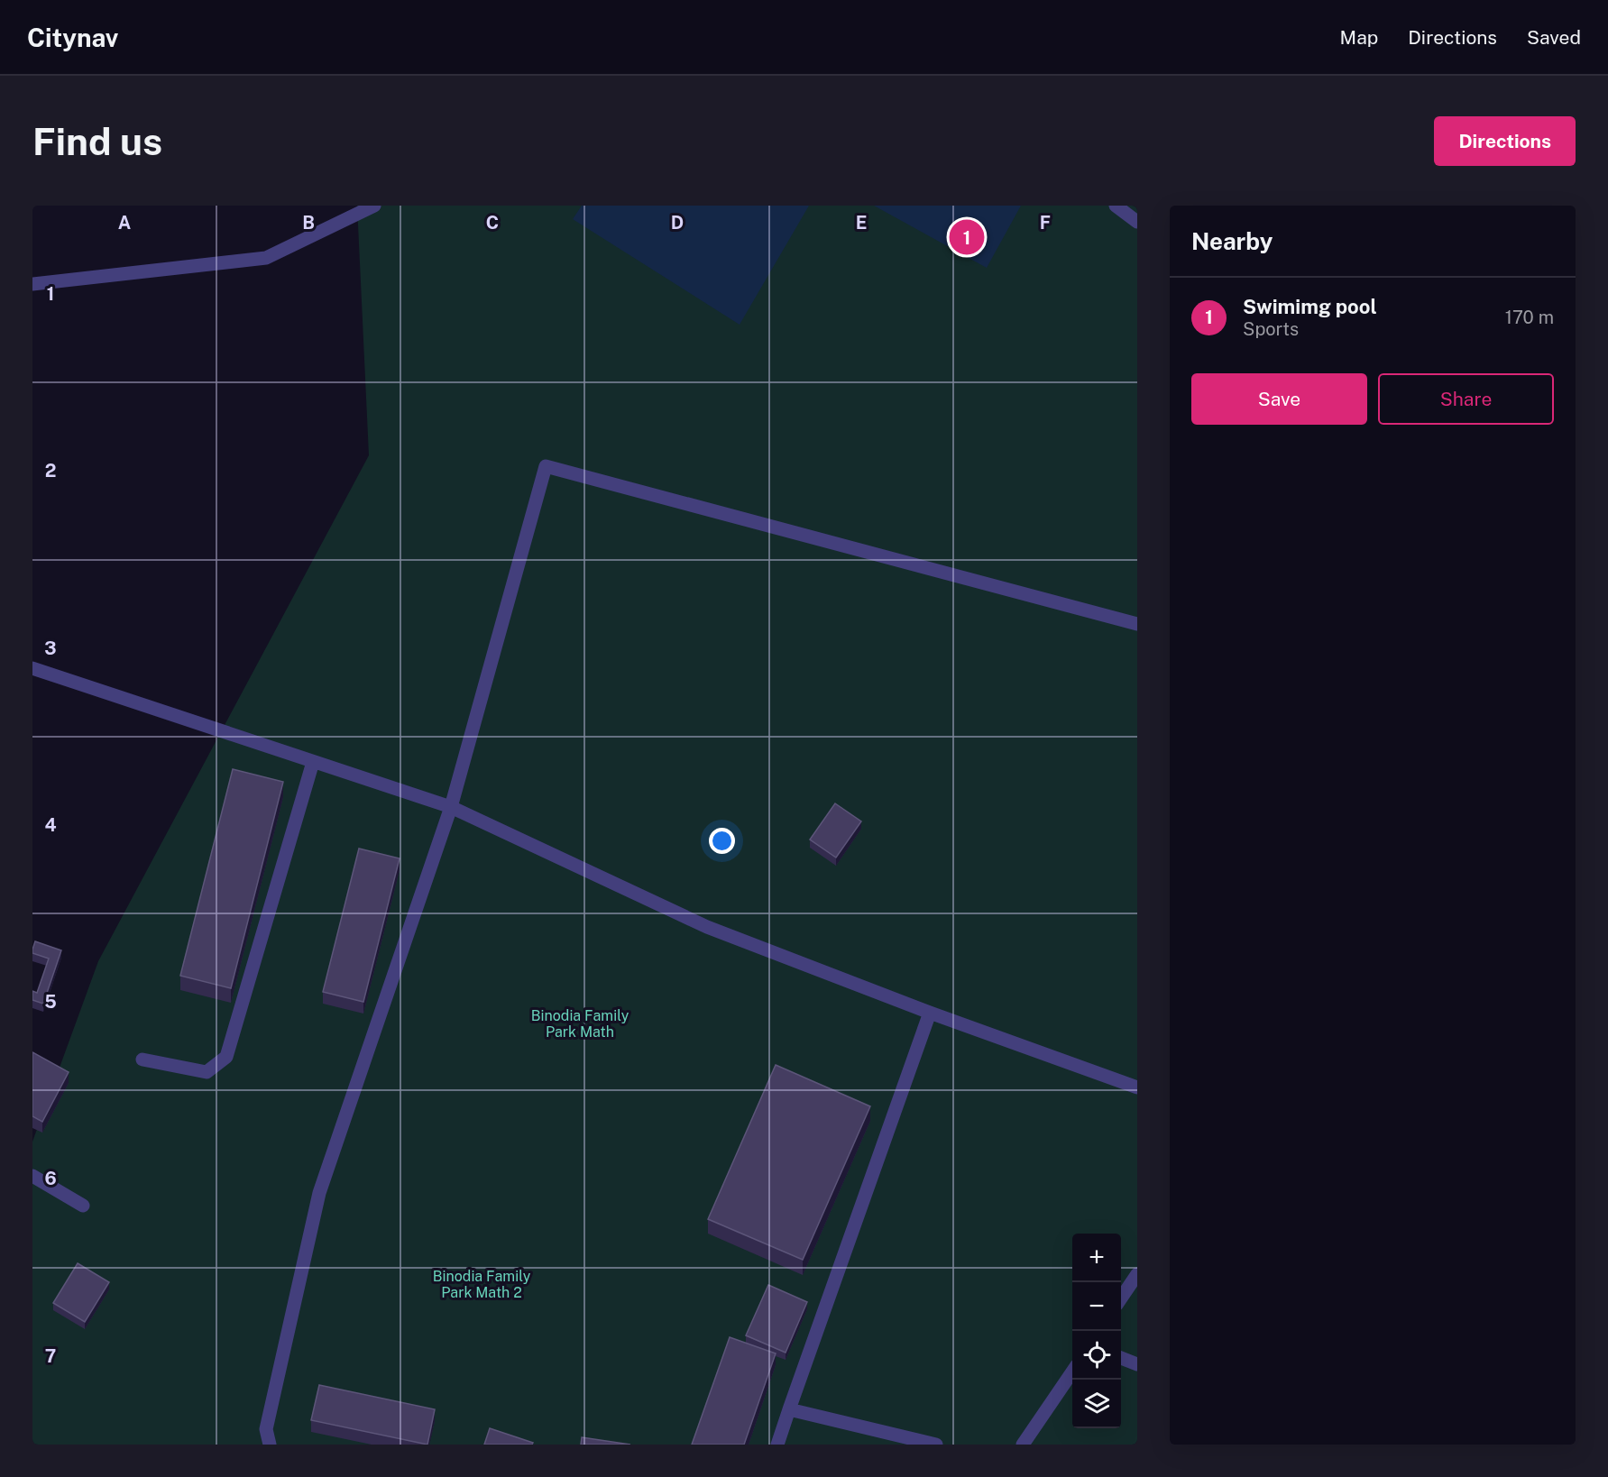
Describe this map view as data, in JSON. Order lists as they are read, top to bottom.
{
  "parks": ["Binodia Family Park Math", "Binodia Family Park Math 2"],
  "page": {
    "header": "Citynav",
    "nav": ["Map", "Directions", "Saved"],
    "buttons": [
      "Directions",
      ["Save", "Share"]
    ],
    "title": "Find us",
    "heading": "Nearby",
    "pins": "1",
    "list": [
      {
        "mark": "1",
        "name": "Swimimg pool",
        "note": "Sports",
        "value": "170 m"
      }
    ],
    "map_buttons": ["+", "−"]
  },
  "grid": {
    "columns": [
      "A",
      "B",
      "C",
      "D",
      "E",
      "F"
    ],
    "rows": [
      "1",
      "2",
      "3",
      "4",
      "5",
      "6",
      "7"
    ]
  }
}
